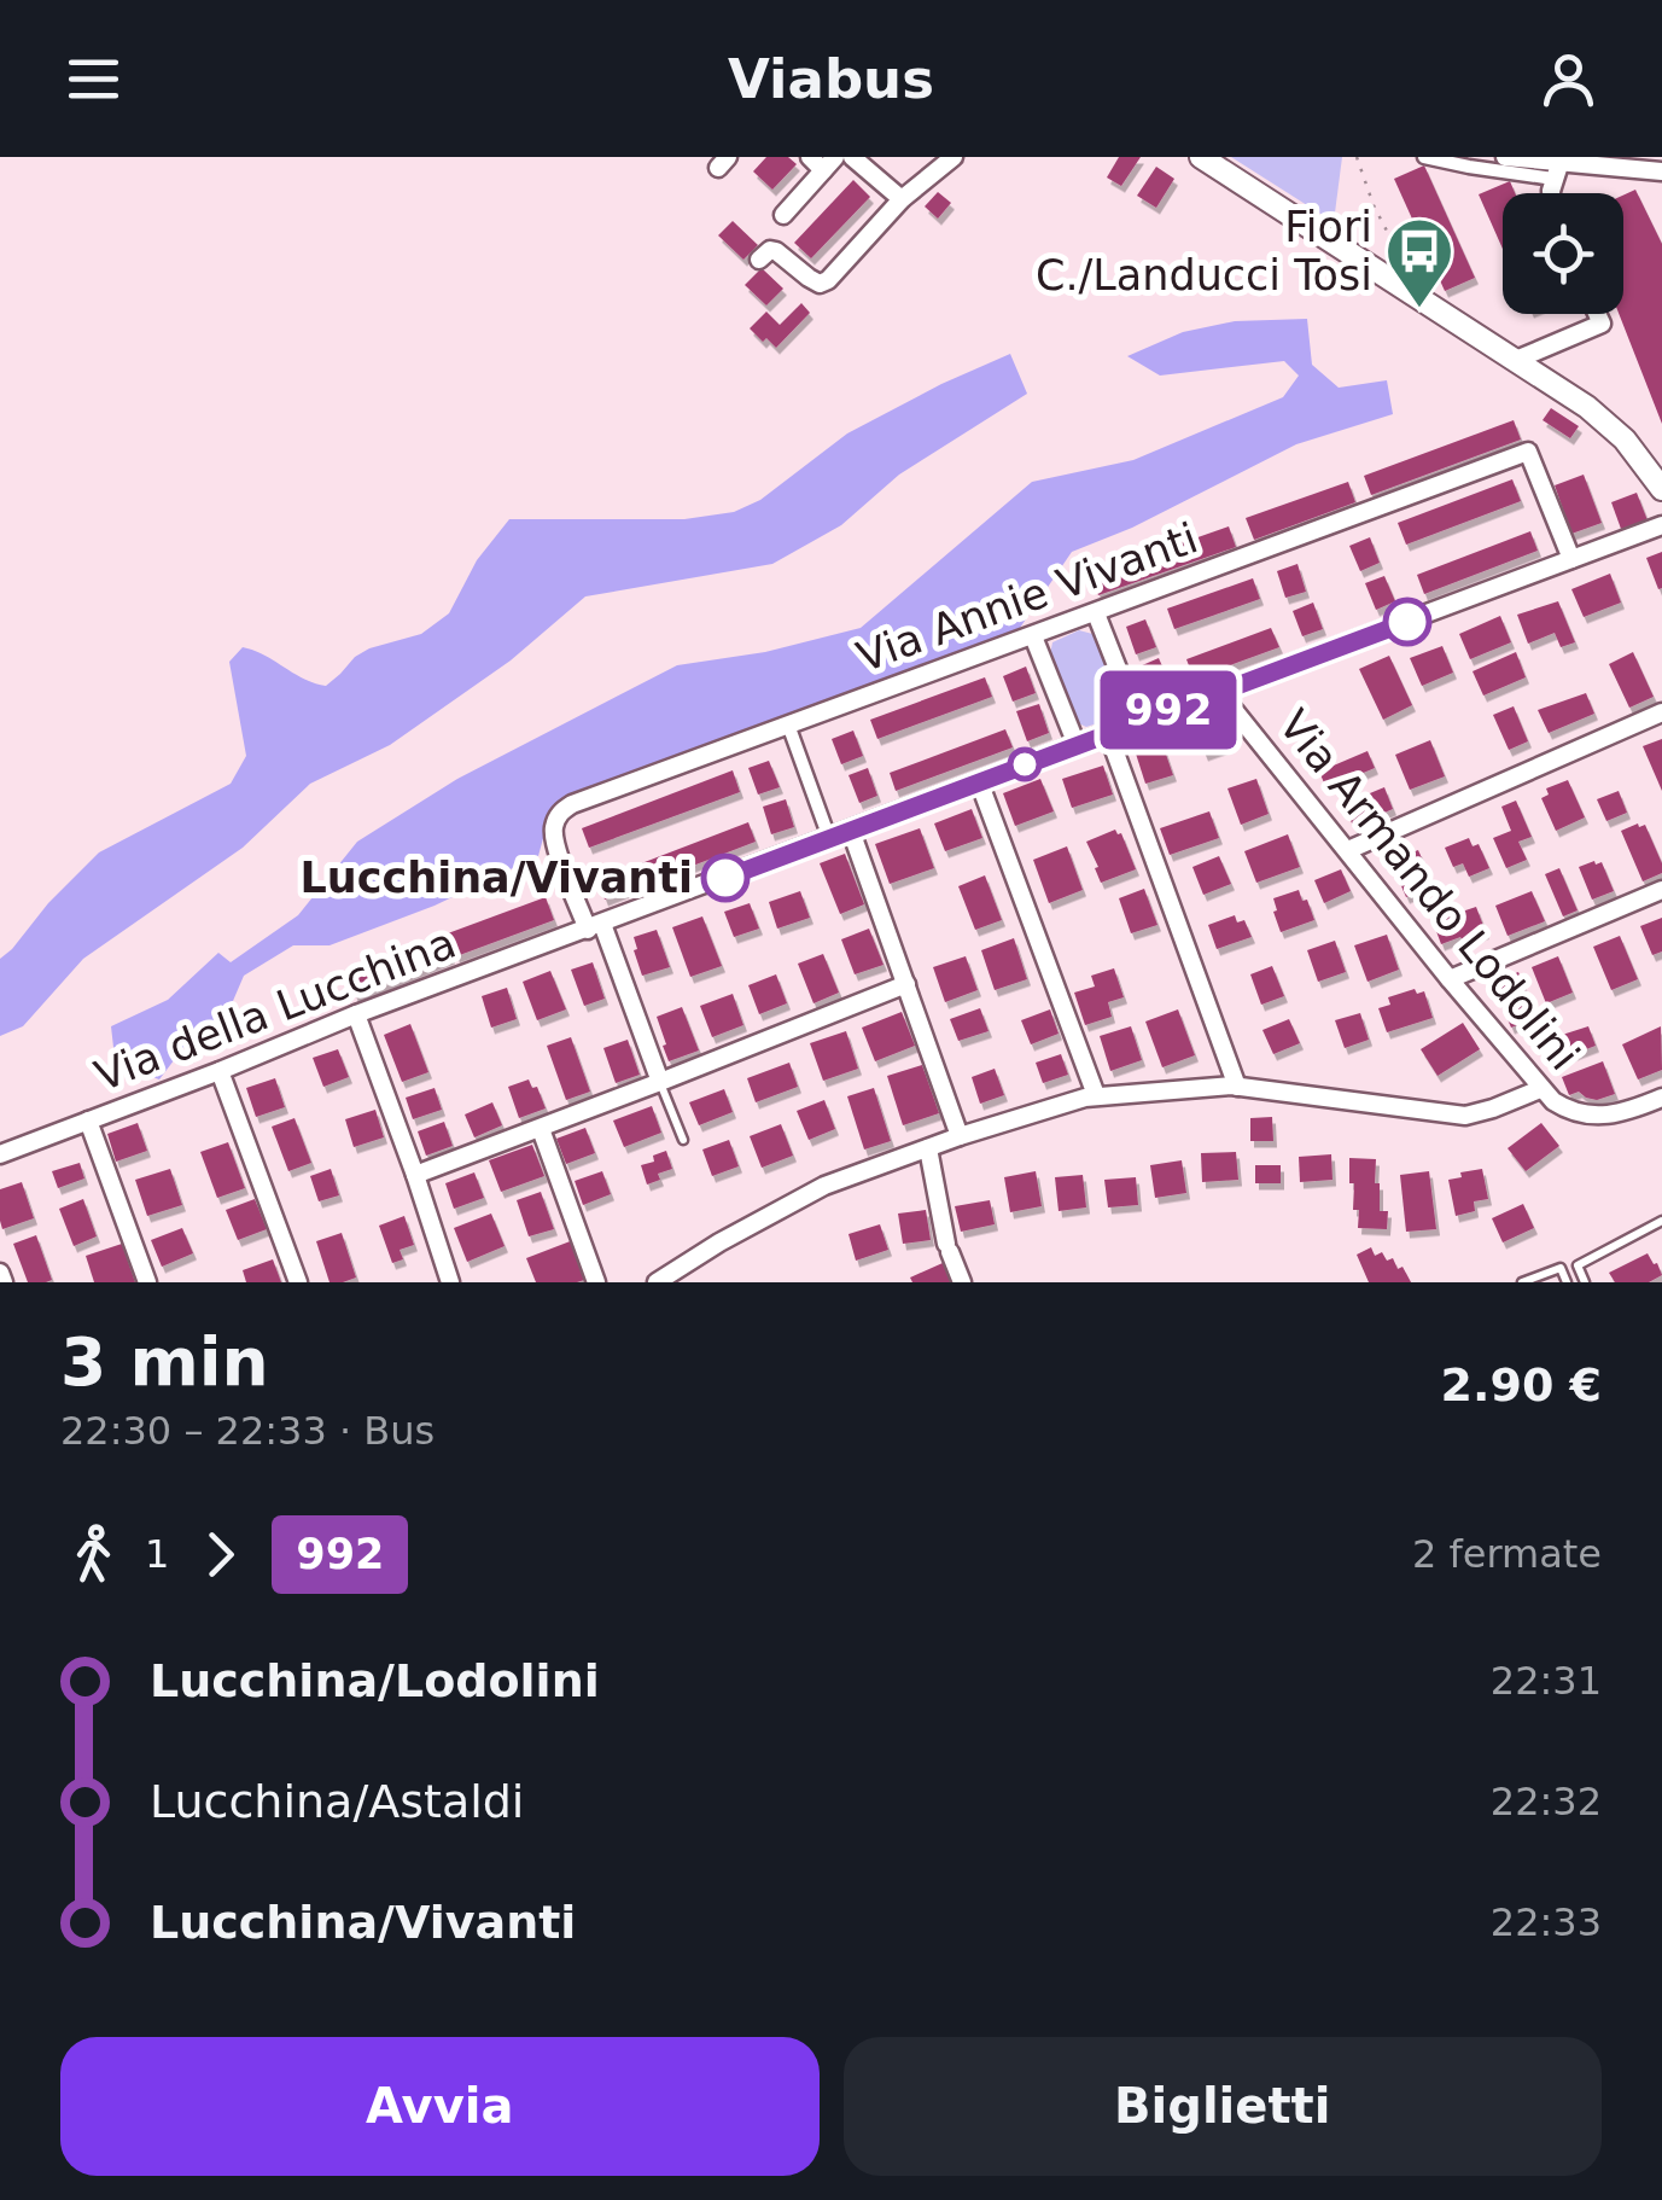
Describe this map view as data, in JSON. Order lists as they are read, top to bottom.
{
  "streets": {
    "street": ["Via Annie Vivanti", "Via Armando Lodolini", "Via della Lucchina"]
  },
  "crossings": [
    ["Via Annie Vivanti", "Via della Lucchina"],
    ["Via Armando Lodolini", "Via della Lucchina"]
  ],
  "places": {
    "bus stop": ["Fiori C./Landucci Tosi"],
    "other": ["Lucchina/Vivanti"]
  },
  "lines": ["bus line 992"],
  "page": {
    "header": "Viabus",
    "on_map": "992",
    "heading": ["3 min", "22:30 – 22:33 · Bus", "2.90 €"],
    "legs": ["1", "992", "2 fermate"],
    "list": [
      {
        "name": "Lucchina/Lodolini",
        "value": "22:31"
      },
      {
        "name": "Lucchina/Astaldi",
        "value": "22:32"
      },
      {
        "name": "Lucchina/Vivanti",
        "value": "22:33"
      }
    ],
    "buttons": ["Avvia", "Biglietti"]
  }
}
